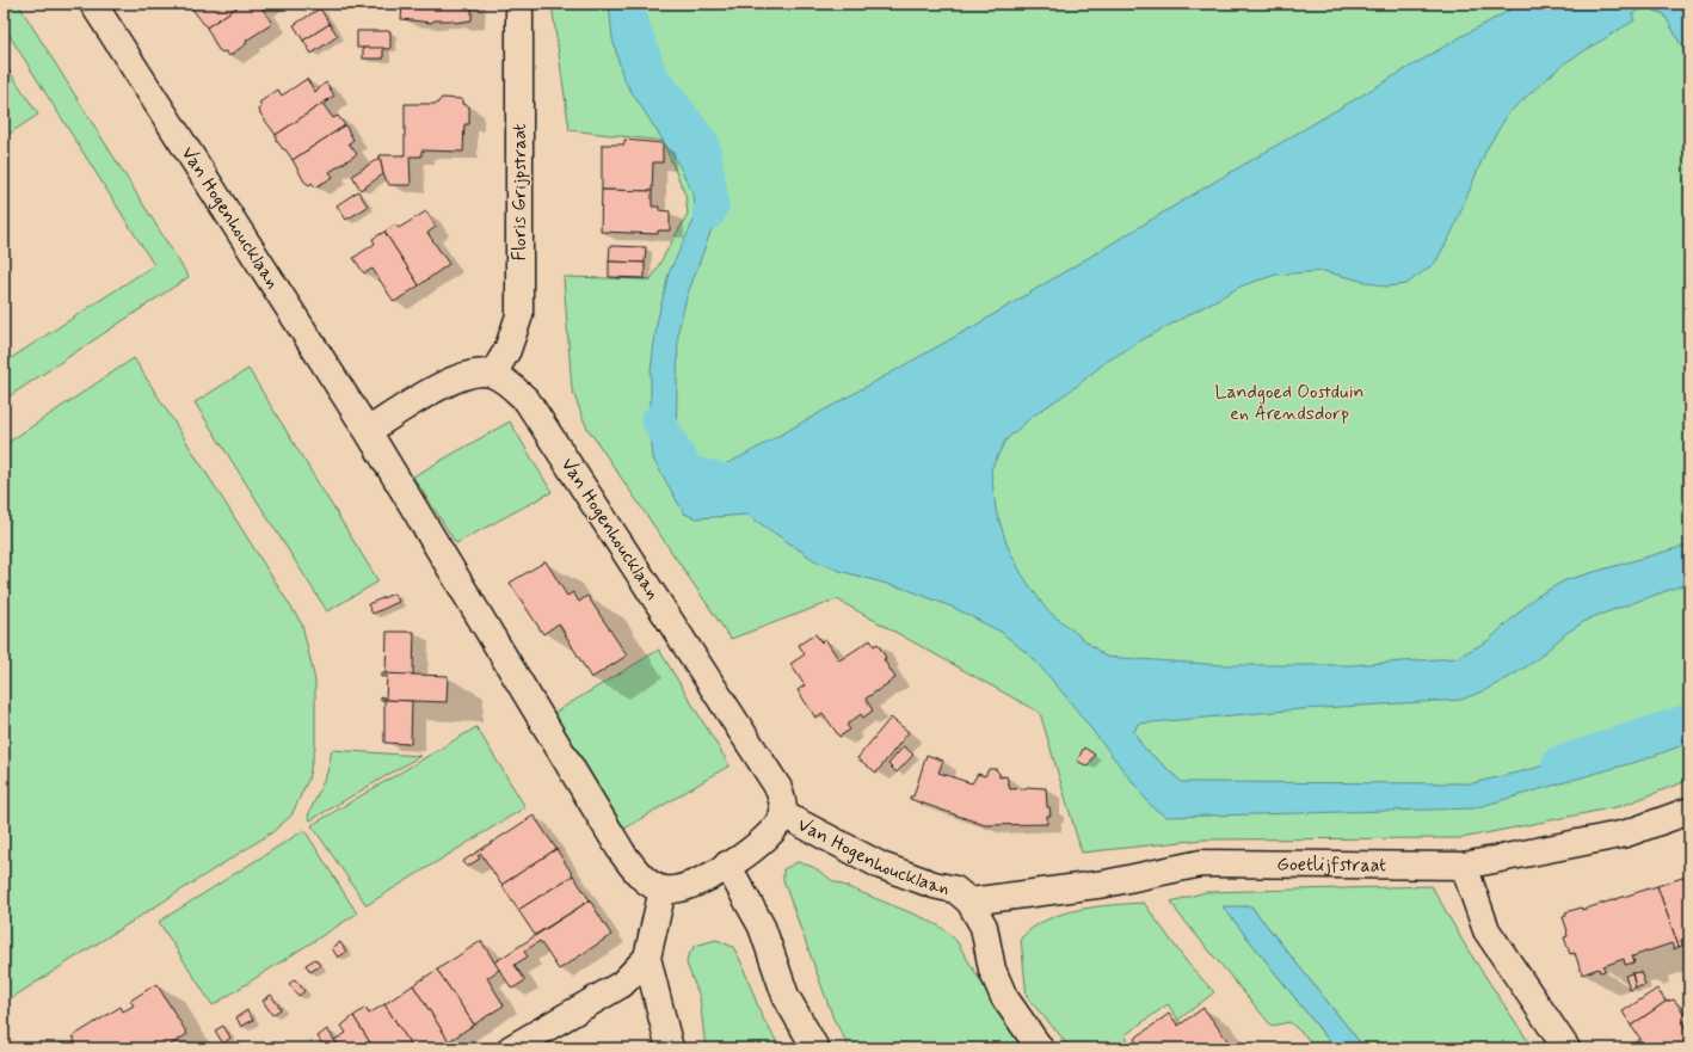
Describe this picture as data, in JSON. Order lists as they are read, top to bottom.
{
  "streets": {
    "street": ["Floris Grijpstraat", "Van Hogenhoucklaan", "Goetlijfstraat"]
  },
  "crossings": [
    ["Floris Grijpstraat", "Van Hogenhoucklaan"],
    ["Van Hogenhoucklaan", "Goetlijfstraat"]
  ],
  "parks": ["Landgoed Oostduin en Arendsdorp"]
}
